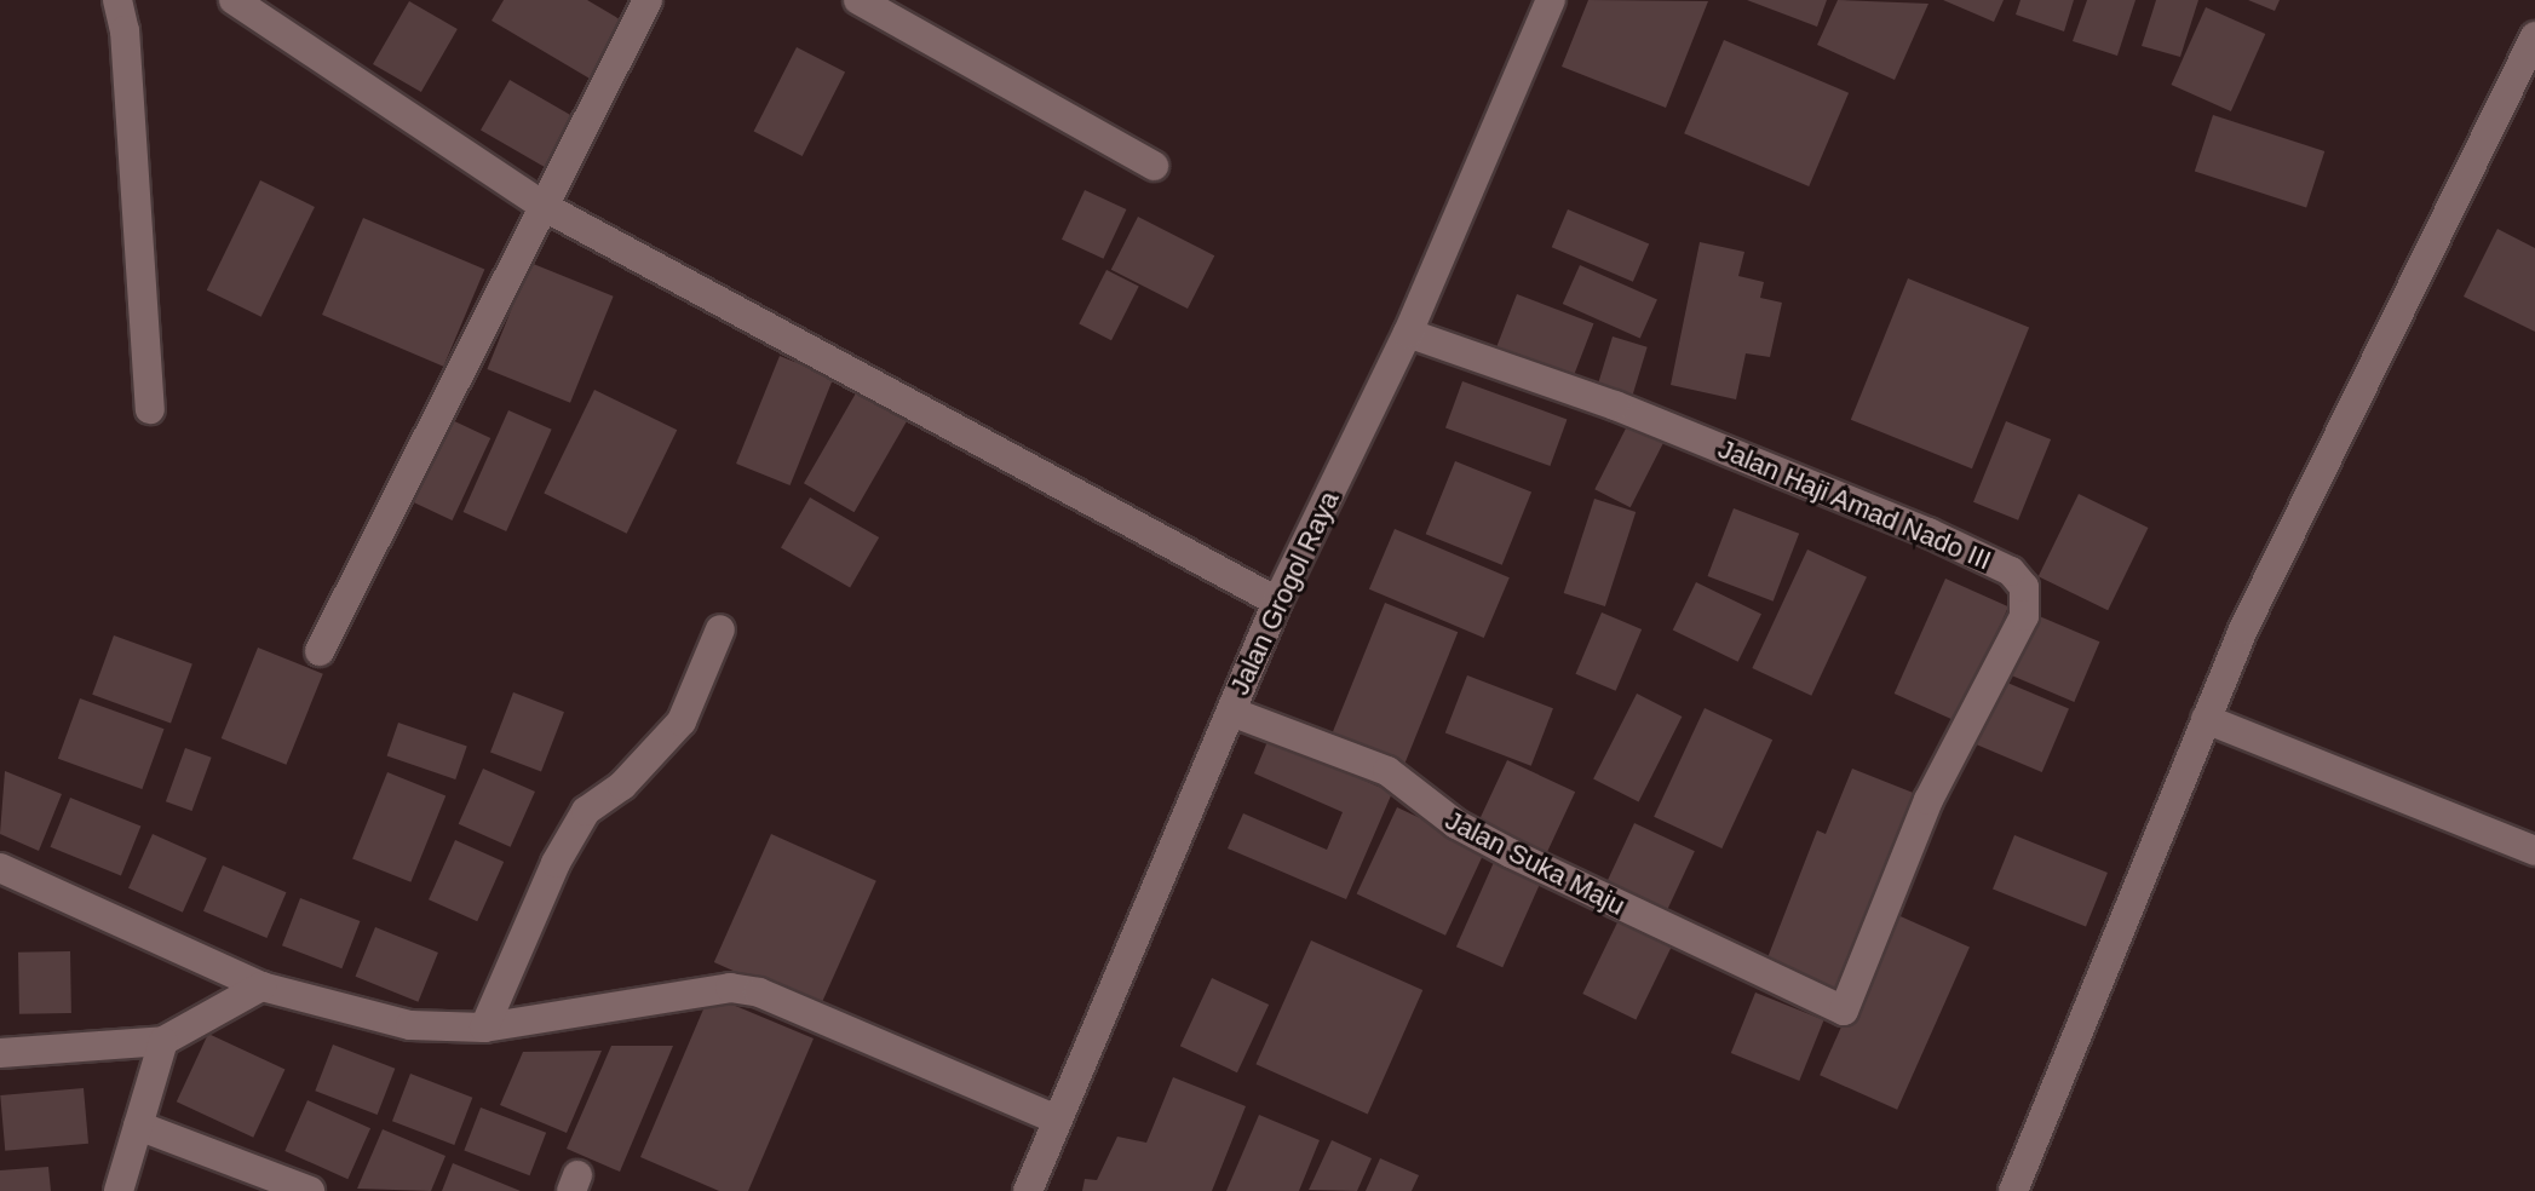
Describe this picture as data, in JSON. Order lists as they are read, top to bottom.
{
  "streets": {
    "street": ["Jalan Haji Amad Nado III", "Jalan Grogol Raya", "Jalan Suka Maju"]
  },
  "crossings": [
    ["Jalan Haji Amad Nado III", "Jalan Grogol Raya"],
    ["Jalan Haji Amad Nado III", "Jalan Suka Maju"],
    ["Jalan Grogol Raya", "Jalan Suka Maju"]
  ]
}
